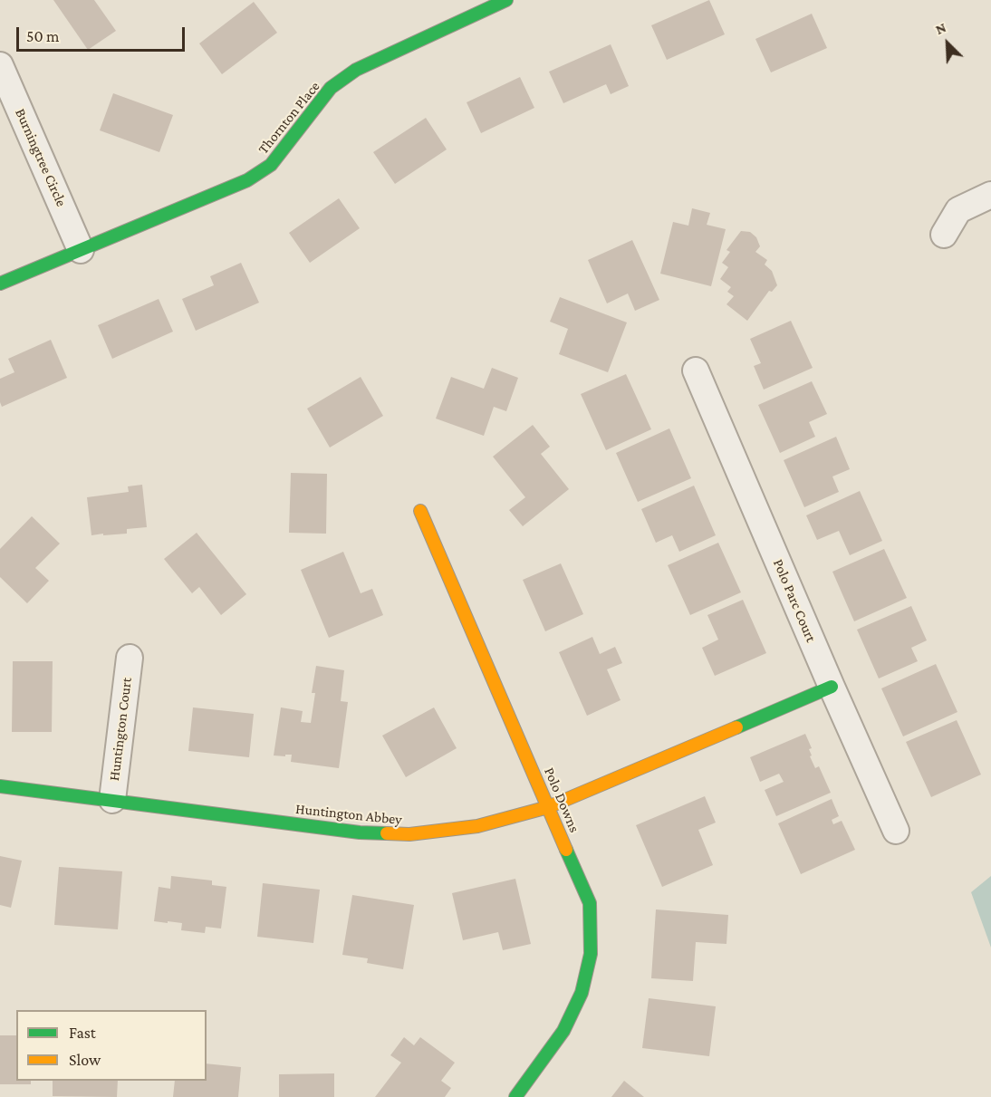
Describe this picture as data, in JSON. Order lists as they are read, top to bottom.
{
  "streets": {
    "street": [
      "Thornton Place",
      "Burningtree Circle",
      "Polo Parc Court",
      "Huntington Court",
      "Polo Downs",
      "Huntington Abbey"
    ]
  },
  "crossings": [
    ["Thornton Place", "Burningtree Circle"],
    ["Polo Parc Court", "Huntington Abbey"],
    ["Huntington Court", "Huntington Abbey"],
    ["Polo Downs", "Huntington Abbey"]
  ],
  "legend": ["Fast", "Slow"],
  "scale_bar": "50 m",
  "north": "top left"
}
